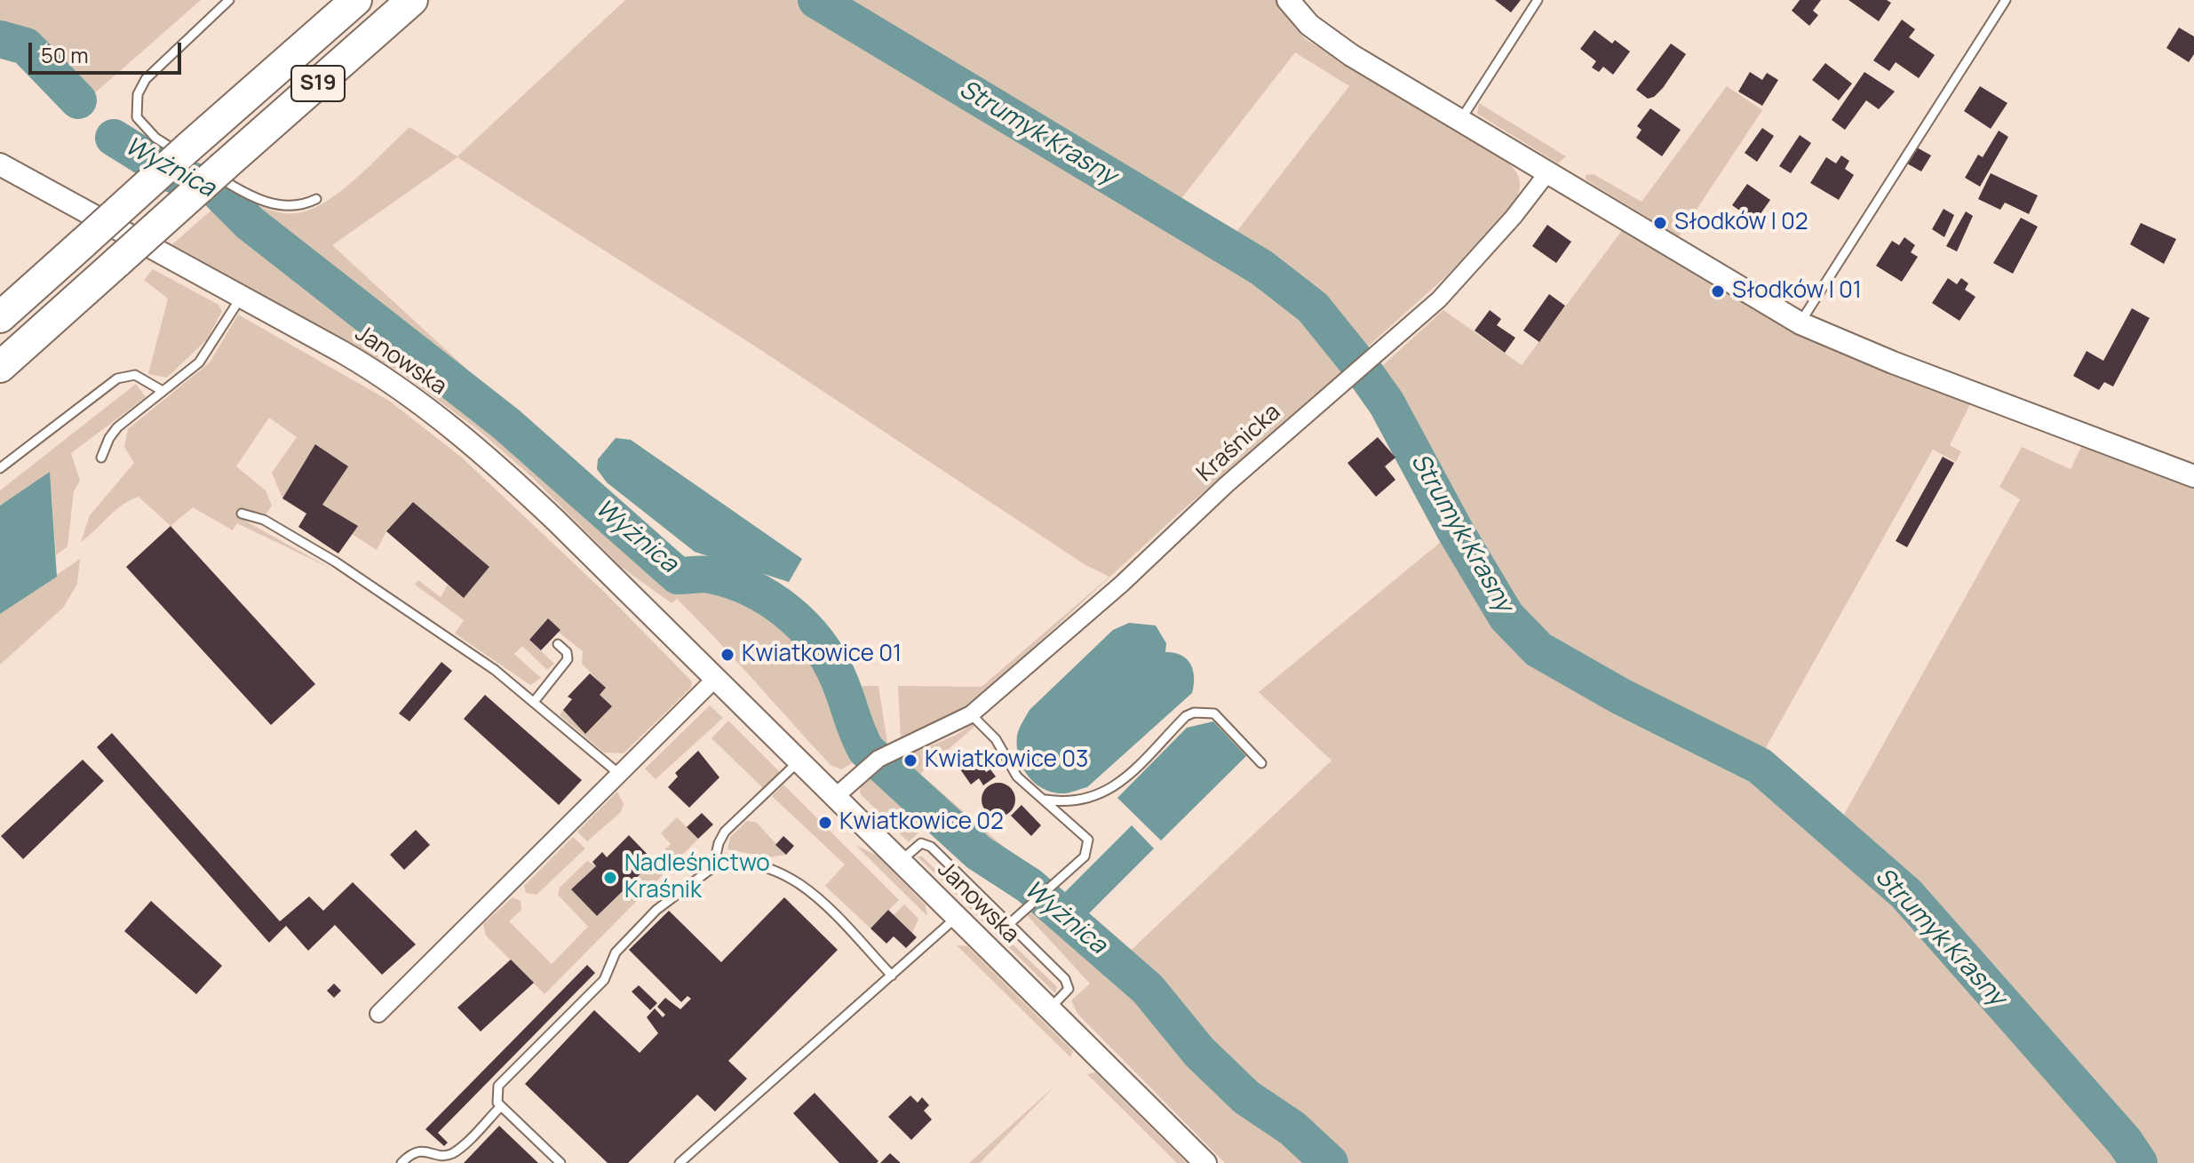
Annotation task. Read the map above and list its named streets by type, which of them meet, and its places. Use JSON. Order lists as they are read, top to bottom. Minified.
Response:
{"streets":{"highway":["S19"],"street":["Janowska","Kraśnicka"]},"crossings":[["Janowska","Kraśnicka"]],"water":["Strumyk Krasny","Wyżnica"],"places":["Słodków I 02","Słodków I 01","Kwiatkowice 01","Kwiatkowice 03","Kwiatkowice 02","Nadleśnictwo Kraśnik"],"scale_bar":"50 m"}
